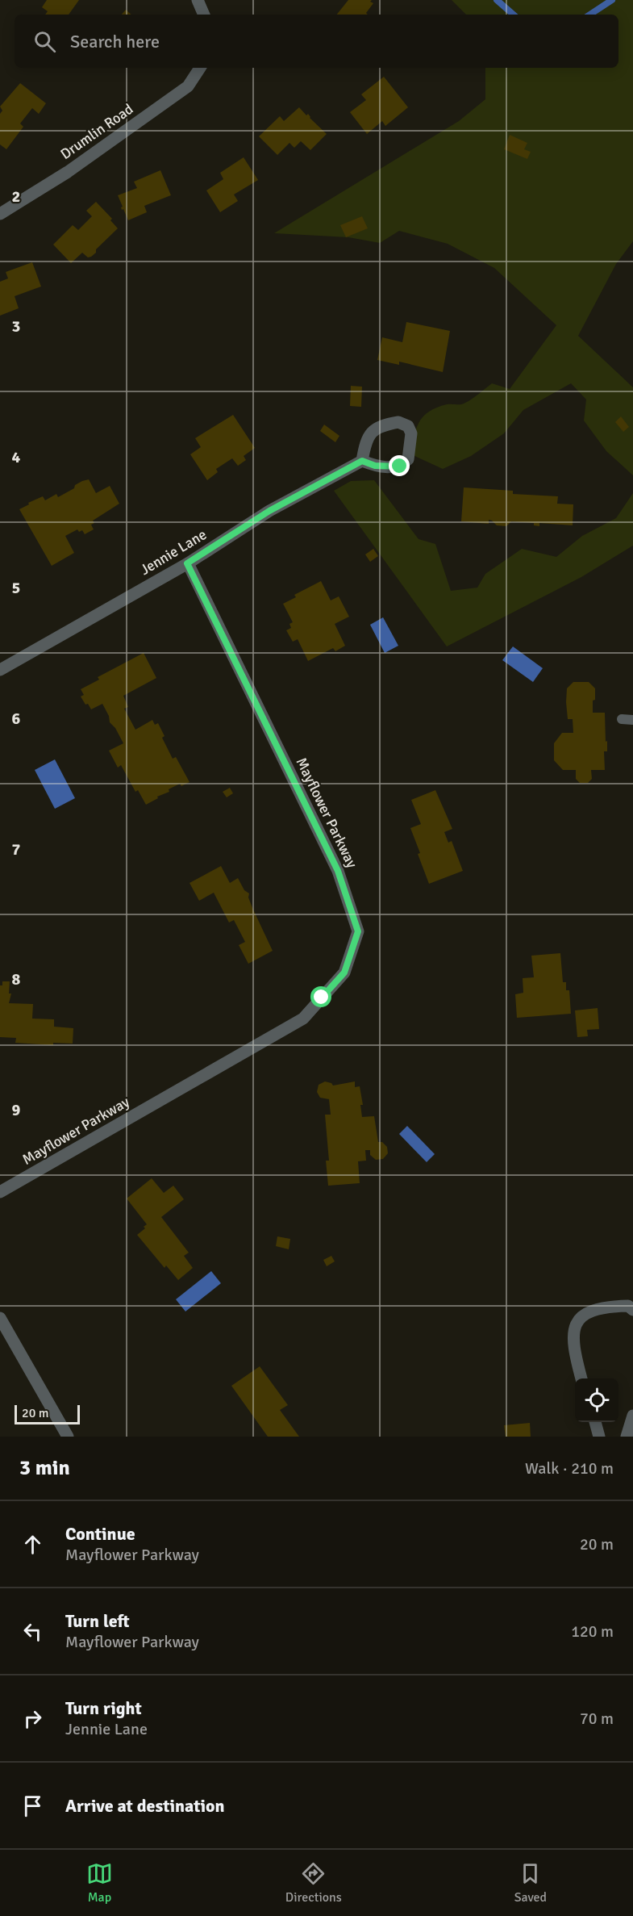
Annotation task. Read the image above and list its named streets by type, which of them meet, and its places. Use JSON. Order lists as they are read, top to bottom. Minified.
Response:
{"streets":{"street":["Drumlin Road","Jennie Lane","Mayflower Parkway"]},"crossings":[["Jennie Lane","Mayflower Parkway"]],"scale_bar":"20 m","page":{"search":"Search here","scale":"20 m","heading":["3 min","Walk · 210 m"],"list":[["Continue","Mayflower Parkway","20 m"],["Turn left","Mayflower Parkway","120 m"],["Turn right","Jennie Lane","70 m"],"Arrive at destination"],"nav":["Map","Directions","Saved"]},"grid":{"rows":["2","3","4","5","6","7","8","9"]}}
